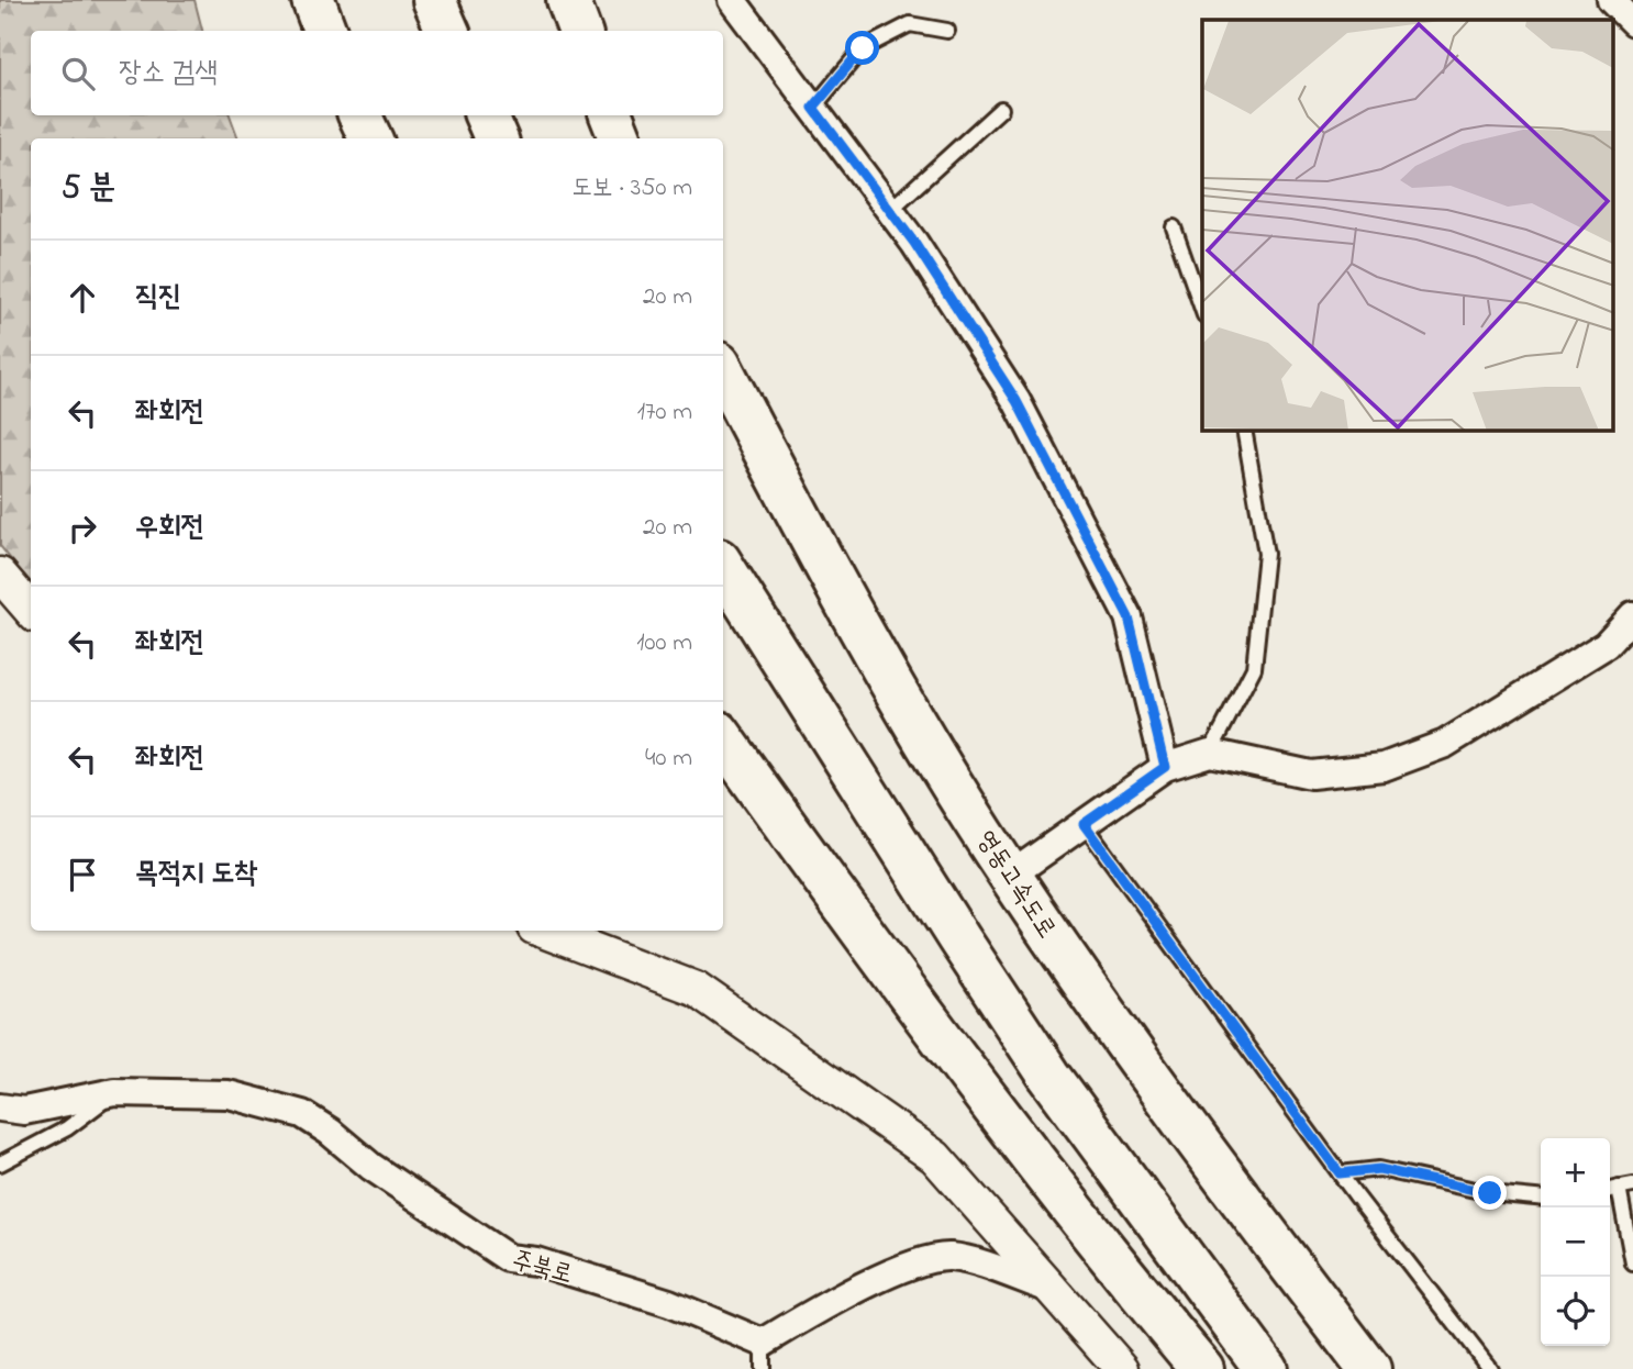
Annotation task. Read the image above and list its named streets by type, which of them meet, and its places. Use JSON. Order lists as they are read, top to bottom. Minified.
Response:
{"streets":{"highway":["영동고속도로"],"street":["주북로"]},"page":{"search":"장소 검색","heading":["5 분","도보 · 350 m"],"list":[["직진","20 m"],["좌회전","170 m"],["우회전","20 m"],["좌회전","100 m"],["좌회전","40 m"],"목적지 도착"],"map_buttons":["+","−"]}}
